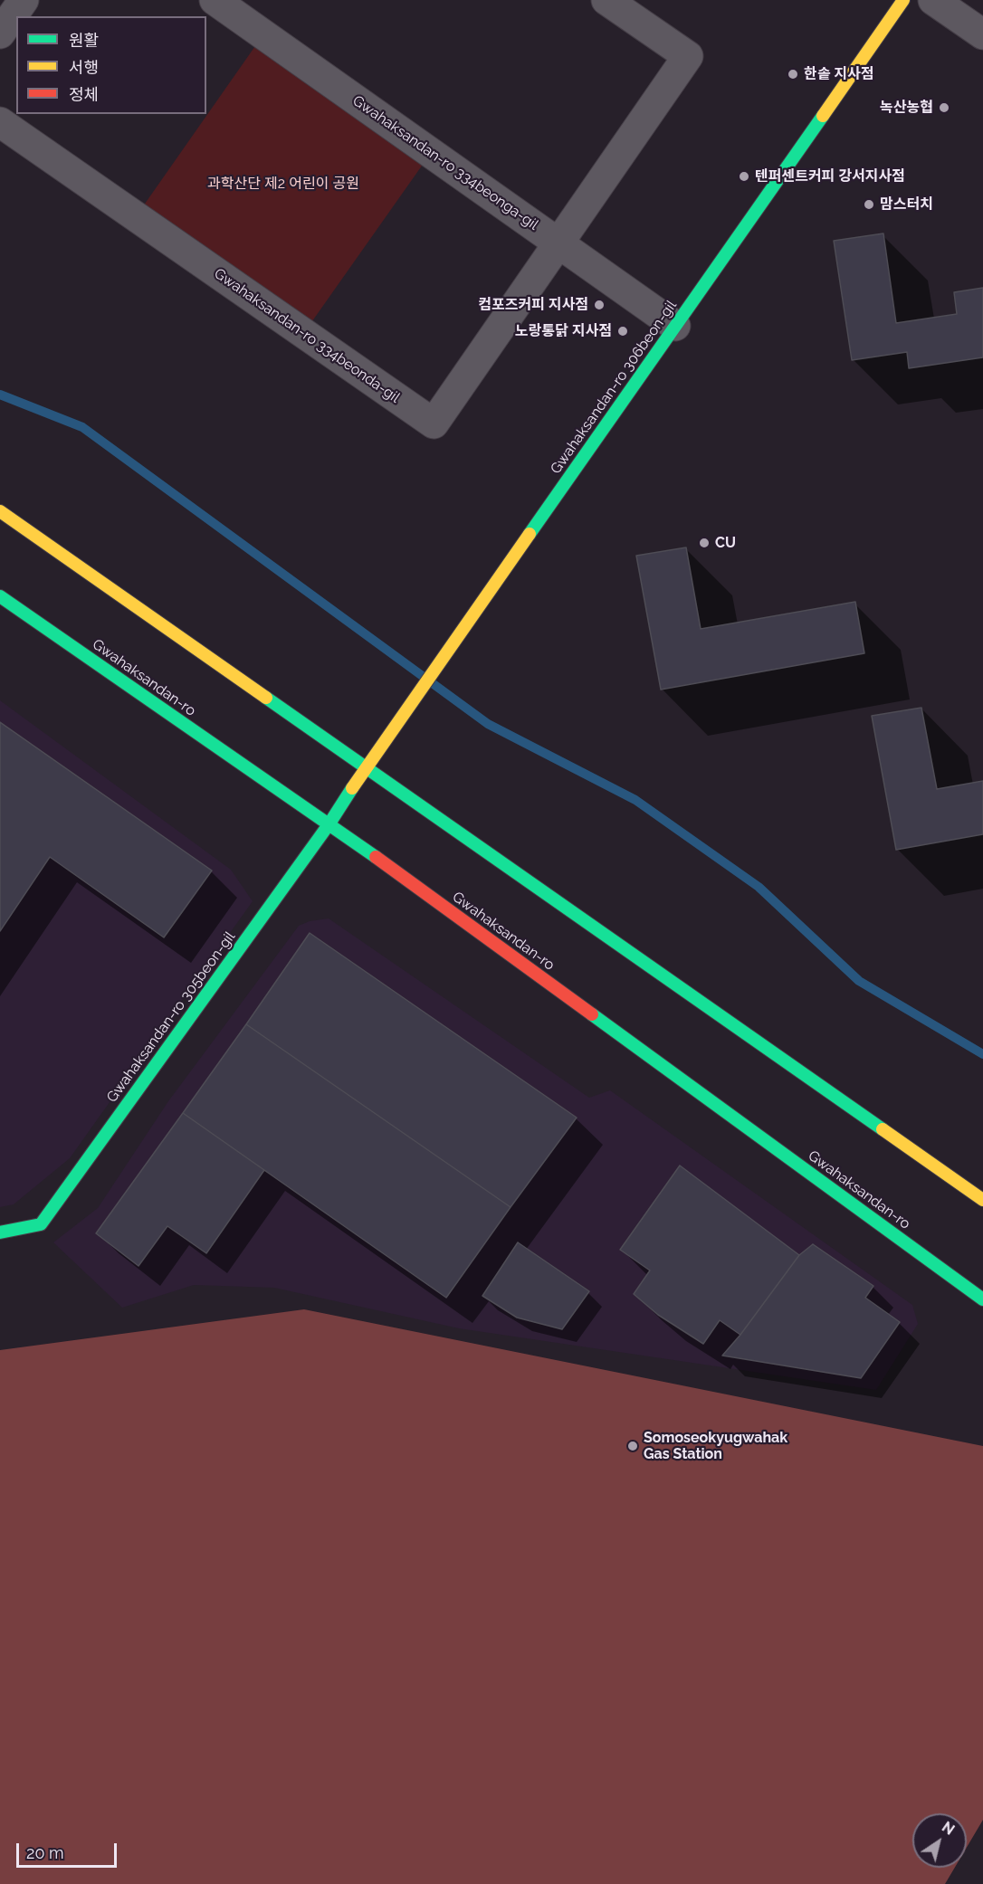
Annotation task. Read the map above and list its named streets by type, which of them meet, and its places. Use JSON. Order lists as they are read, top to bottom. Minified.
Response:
{"streets":{"main road":["Gwahaksandan-ro 306beon-gil","Gwahaksandan-ro","Gwahaksandan-ro 305beon-gil"],"street":["Gwahaksandan-ro 334beonga-gil","Gwahaksandan-ro 334beonda-gil"]},"crossings":[["Gwahaksandan-ro 334beonga-gil","Gwahaksandan-ro 334beonda-gil"],["Gwahaksandan-ro 334beonga-gil","Gwahaksandan-ro 306beon-gil"],["Gwahaksandan-ro 306beon-gil","Gwahaksandan-ro 305beon-gil"],["Gwahaksandan-ro","Gwahaksandan-ro 305beon-gil"]],"parks":["과학산단 제2 어린이 공원"],"places":["한솥 지사점","녹산농협","텐퍼센트커피 강서지사점","맘스터치","컴포즈커피 지사점","노랑통닭 지사점","CU","Somoseokyugwahak Gas Station"],"legend":["원활","서행","정체"],"scale_bar":"20 m","north":"top right"}
